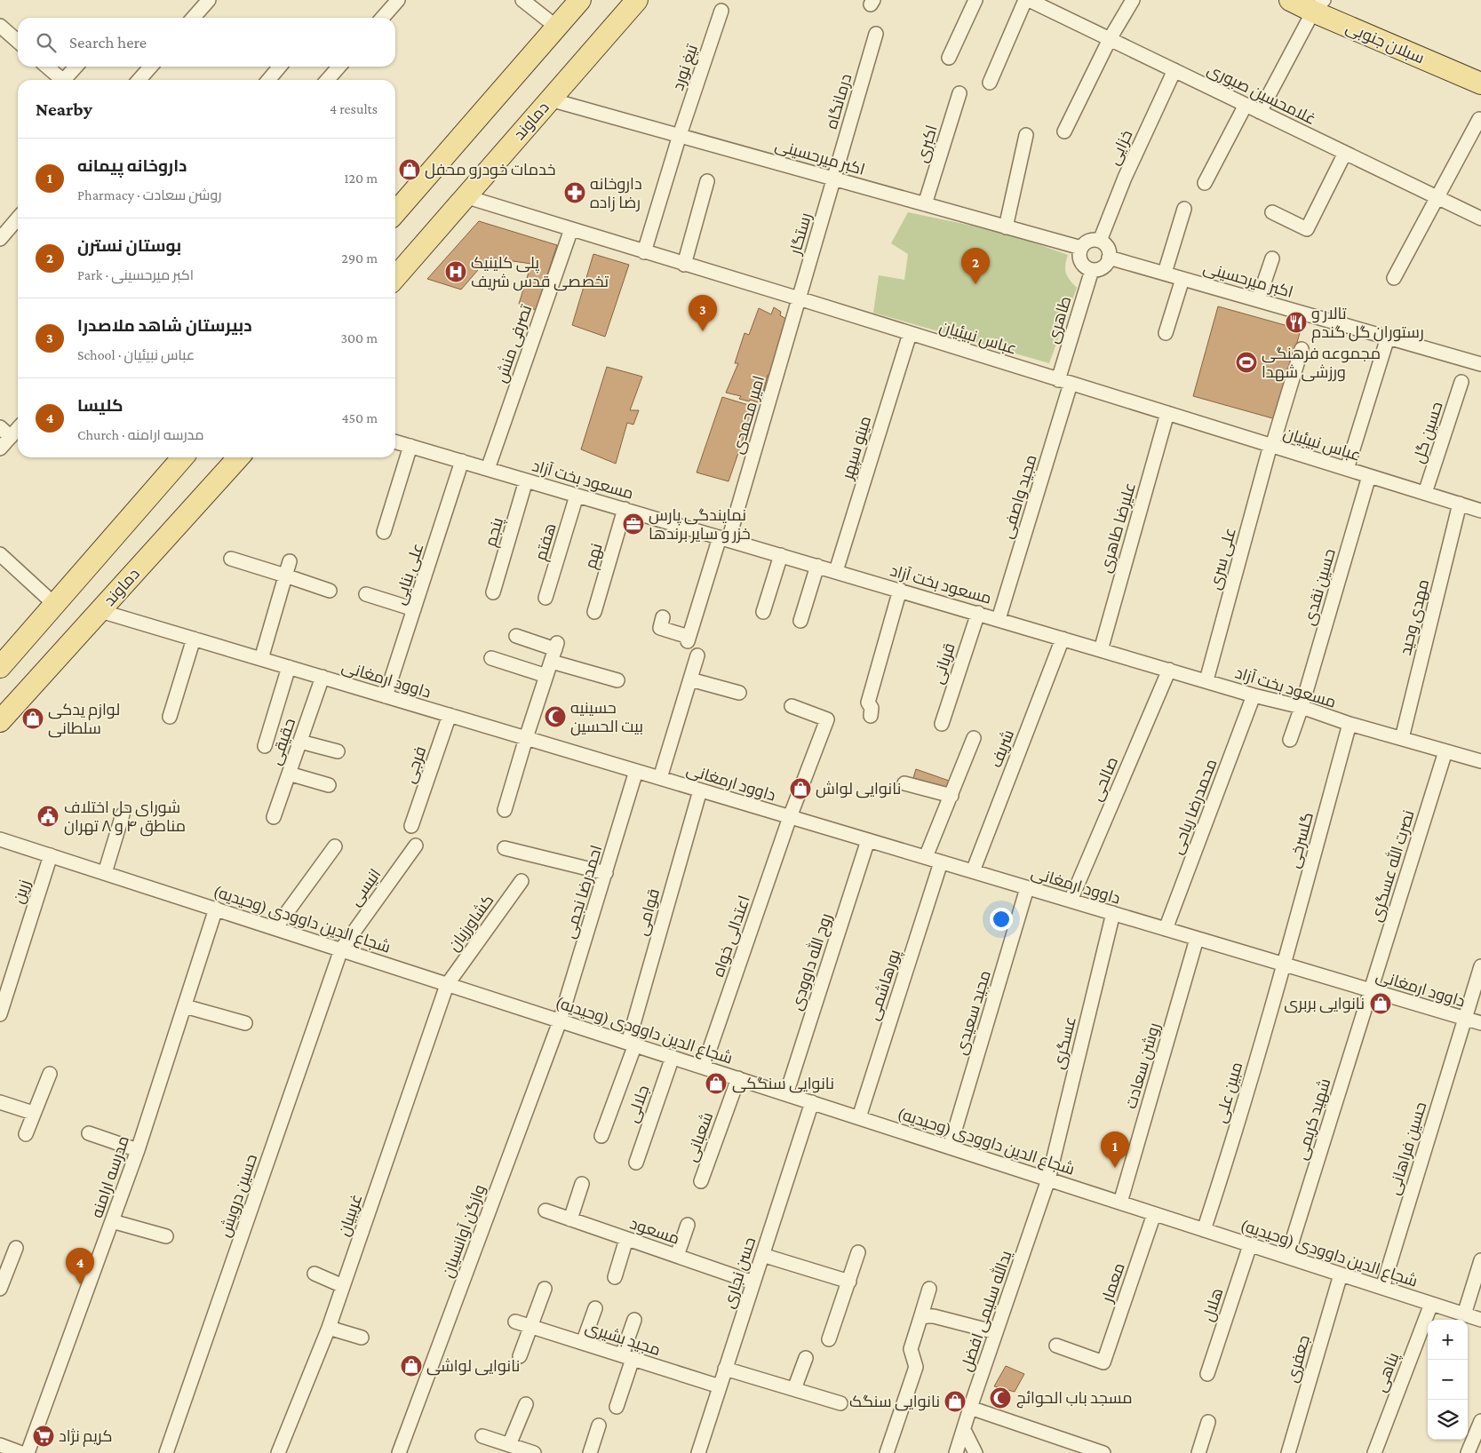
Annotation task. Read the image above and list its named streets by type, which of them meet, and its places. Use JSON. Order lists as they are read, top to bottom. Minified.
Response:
{"streets":{"main road":["سبلان جنوبی","دماوند"],"street":["تیغ نورد","غلامحسین صبوری","درمانگاه","اکبری","خزایی","اکبر میرحسینی","رستگار","طاهری","عباس نبیئیان","تصرفی منش","امیر محمدی","حسین گل","مینو سپهر","مسعود بخت آزاد","مجید واصفی","علیرضا طاهری","پنجم","هفتم","نهم","علی سری","علی بنایی","حسین نقدی","مهدی وحید","قربانی","داوود ارمغانی","حقیقی","شریف","فرجی","صالحی","محمدرضا ریاحی","گلسرخی","نصرت الله عسگری","انیسی","زرین","احمدرضا نجمی","قوامی","شجاع الدین داوودی (وحیدیه)","کشاورزیان","اعتدالی خواه","روح الله داوودی","پورهاشمی","مجید سعیدی","عسگری","روشن سعادت","مبین علی","جلالی","شهید کریمی","شعبانی","حسین فراهانی","مدرسه ارامنه","حسین درویش","غریبیان","وازگن آوانسیان","مسعود","حسن نجاری","معمار","هلال","یدالله سلیمی افضل","مجید بشیری","جعفری","پناهی"]},"crossings":[["تیغ نورد","اکبر میرحسینی"],["تیغ نورد","عباس نبیئیان"],["غلامحسین صبوری","خزایی"],["درمانگاه","اکبر میرحسینی"],["درمانگاه","رستگار"],["دماوند","اکبر میرحسینی"],["دماوند","عباس نبیئیان"],["دماوند","داوود ارمغانی"],["اکبری","اکبر میرحسینی"],["خزایی","اکبر میرحسینی"],["خزایی","طاهری"],["اکبر میرحسینی","رستگار"],["اکبر میرحسینی","طاهری"],["رستگار","عباس نبیئیان"],["رستگار","امیر محمدی"],["طاهری","عباس نبیئیان"],["طاهری","مجید واصفی"],["عباس نبیئیان","تصرفی منش"],["عباس نبیئیان","امیر محمدی"],["عباس نبیئیان","حسین گل"],["عباس نبیئیان","مینو سپهر"],["عباس نبیئیان","مجید واصفی"],["عباس نبیئیان","علیرضا طاهری"],["عباس نبیئیان","علی سری"],["عباس نبیئیان","حسین نقدی"],["عباس نبیئیان","مهدی وحید"],["تصرفی منش","مسعود بخت آزاد"],["امیر محمدی","مسعود بخت آزاد"],["مینو سپهر","مسعود بخت آزاد"],["مسعود بخت آزاد","مجید واصفی"],["مسعود بخت آزاد","علیرضا طاهری"],["مسعود بخت آزاد","پنجم"],["مسعود بخت آزاد","هفتم"],["مسعود بخت آزاد","نهم"],["مسعود بخت آزاد","علی سری"],["مسعود بخت آزاد","علی بنایی"],["مسعود بخت آزاد","حسین نقدی"],["مسعود بخت آزاد","مهدی وحید"],["مسعود بخت آزاد","قربانی"],["مسعود بخت آزاد","شریف"],["مسعود بخت آزاد","صالحی"],["مسعود بخت آزاد","محمدرضا ریاحی"],["مسعود بخت آزاد","گلسرخی"],["مسعود بخت آزاد","نصرت الله عسگری"],["علی بنایی","داوود ارمغانی"],["داوود ارمغانی","حقیقی"],["داوود ارمغانی","شریف"],["داوود ارمغانی","فرجی"],["داوود ارمغانی","صالحی"],["داوود ارمغانی","محمدرضا ریاحی"],["داوود ارمغانی","گلسرخی"],["داوود ارمغانی","نصرت الله عسگری"],["داوود ارمغانی","احمدرضا نجمی"],["داوود ارمغانی","قوامی"],["داوود ارمغانی","اعتدالی خواه"],["داوود ارمغانی","روح الله داوودی"],["داوود ارمغانی","پورهاشمی"],["داوود ارمغانی","مجید سعیدی"],["داوود ارمغانی","عسگری"],["داوود ارمغانی","روشن سعادت"],["داوود ارمغانی","مبین علی"],["داوود ارمغانی","شهید کریمی"],["داوود ارمغانی","حسین فراهانی"],["گلسرخی","مبین علی"],["نصرت الله عسگری","شهید کریمی"],["انیسی","شجاع الدین داوودی (وحیدیه)"],["انیسی","حسین درویش"],["زرین","شجاع الدین داوودی (وحیدیه)"],["احمدرضا نجمی","شجاع الدین داوودی (وحیدیه)"],["احمدرضا نجمی","وازگن آوانسیان"],["قوامی","شجاع الدین داوودی (وحیدیه)"],["شجاع الدین داوودی (وحیدیه)","کشاورزیان"],["شجاع الدین داوودی (وحیدیه)","اعتدالی خواه"],["شجاع الدین داوودی (وحیدیه)","روح الله داوودی"],["شجاع الدین داوودی (وحیدیه)","پورهاشمی"],["شجاع الدین داوودی (وحیدیه)","مجید سعیدی"],["شجاع الدین داوودی (وحیدیه)","عسگری"],["شجاع الدین داوودی (وحیدیه)","روشن سعادت"],["شجاع الدین داوودی (وحیدیه)","مبین علی"],["شجاع الدین داوودی (وحیدیه)","جلالی"],["شجاع الدین داوودی (وحیدیه)","شهید کریمی"],["شجاع الدین داوودی (وحیدیه)","شعبانی"],["شجاع الدین داوودی (وحیدیه)","حسین فراهانی"],["شجاع الدین داوودی (وحیدیه)","مدرسه ارامنه"],["شجاع الدین داوودی (وحیدیه)","حسین درویش"],["شجاع الدین داوودی (وحیدیه)","غریبیان"],["شجاع الدین داوودی (وحیدیه)","وازگن آوانسیان"],["شجاع الدین داوودی (وحیدیه)","حسن نجاری"],["شجاع الدین داوودی (وحیدیه)","معمار"],["شجاع الدین داوودی (وحیدیه)","هلال"],["شجاع الدین داوودی (وحیدیه)","یدالله سلیمی افضل"],["شجاع الدین داوودی (وحیدیه)","جعفری"],["شجاع الدین داوودی (وحیدیه)","پناهی"],["کشاورزیان","غریبیان"],["عسگری","یدالله سلیمی افضل"],["مسعود","حسن نجاری"],["حسن نجاری","مجید بشیری"]],"places":{"shop":["خدمات خودرو محفل","لوازم یدکی سلطانی","نانوایی لواش","نانوایی بربری","نانوایی سنگکی","نانوایی لواشی","نانوایی سنگک"],"pharmacy":["داروخانه رضا زاده"],"hospital":["پلی کلینیک تخصصی قدس شریف"],"restaurant":["تالار و رستوران گل گندم"],"sports":["مجموعه فرهنگی ورزشی شهدا"],"office":["نمایندگی پارس خزر و سایر برندها"],"mosque":["حسینیه بیت الحسین","مسجد باب الحوائج"],"public building":["شورای حل اختلاف مناطق ۴ و ۸ تهران"],"supermarket":["کریم نژاد"]},"page":{"search":"Search here","heading":["Nearby","4 results"],"list":[{"mark":"1","name":"داروخانه پیمانه","note":"Pharmacy · روشن سعادت","value":"120 m"},{"mark":"2","name":"بوستان نسترن","note":"Park · اکبر میرحسینی","value":"290 m"},{"mark":"3","name":"دبیرستان شاهد ملاصدرا","note":"School · عباس نبیئیان","value":"300 m"},{"mark":"4","name":"کلیسا","note":"Church · مدرسه ارامنه","value":"450 m"}],"pins":["2","3","1","4"],"map_buttons":["+","−"]}}
